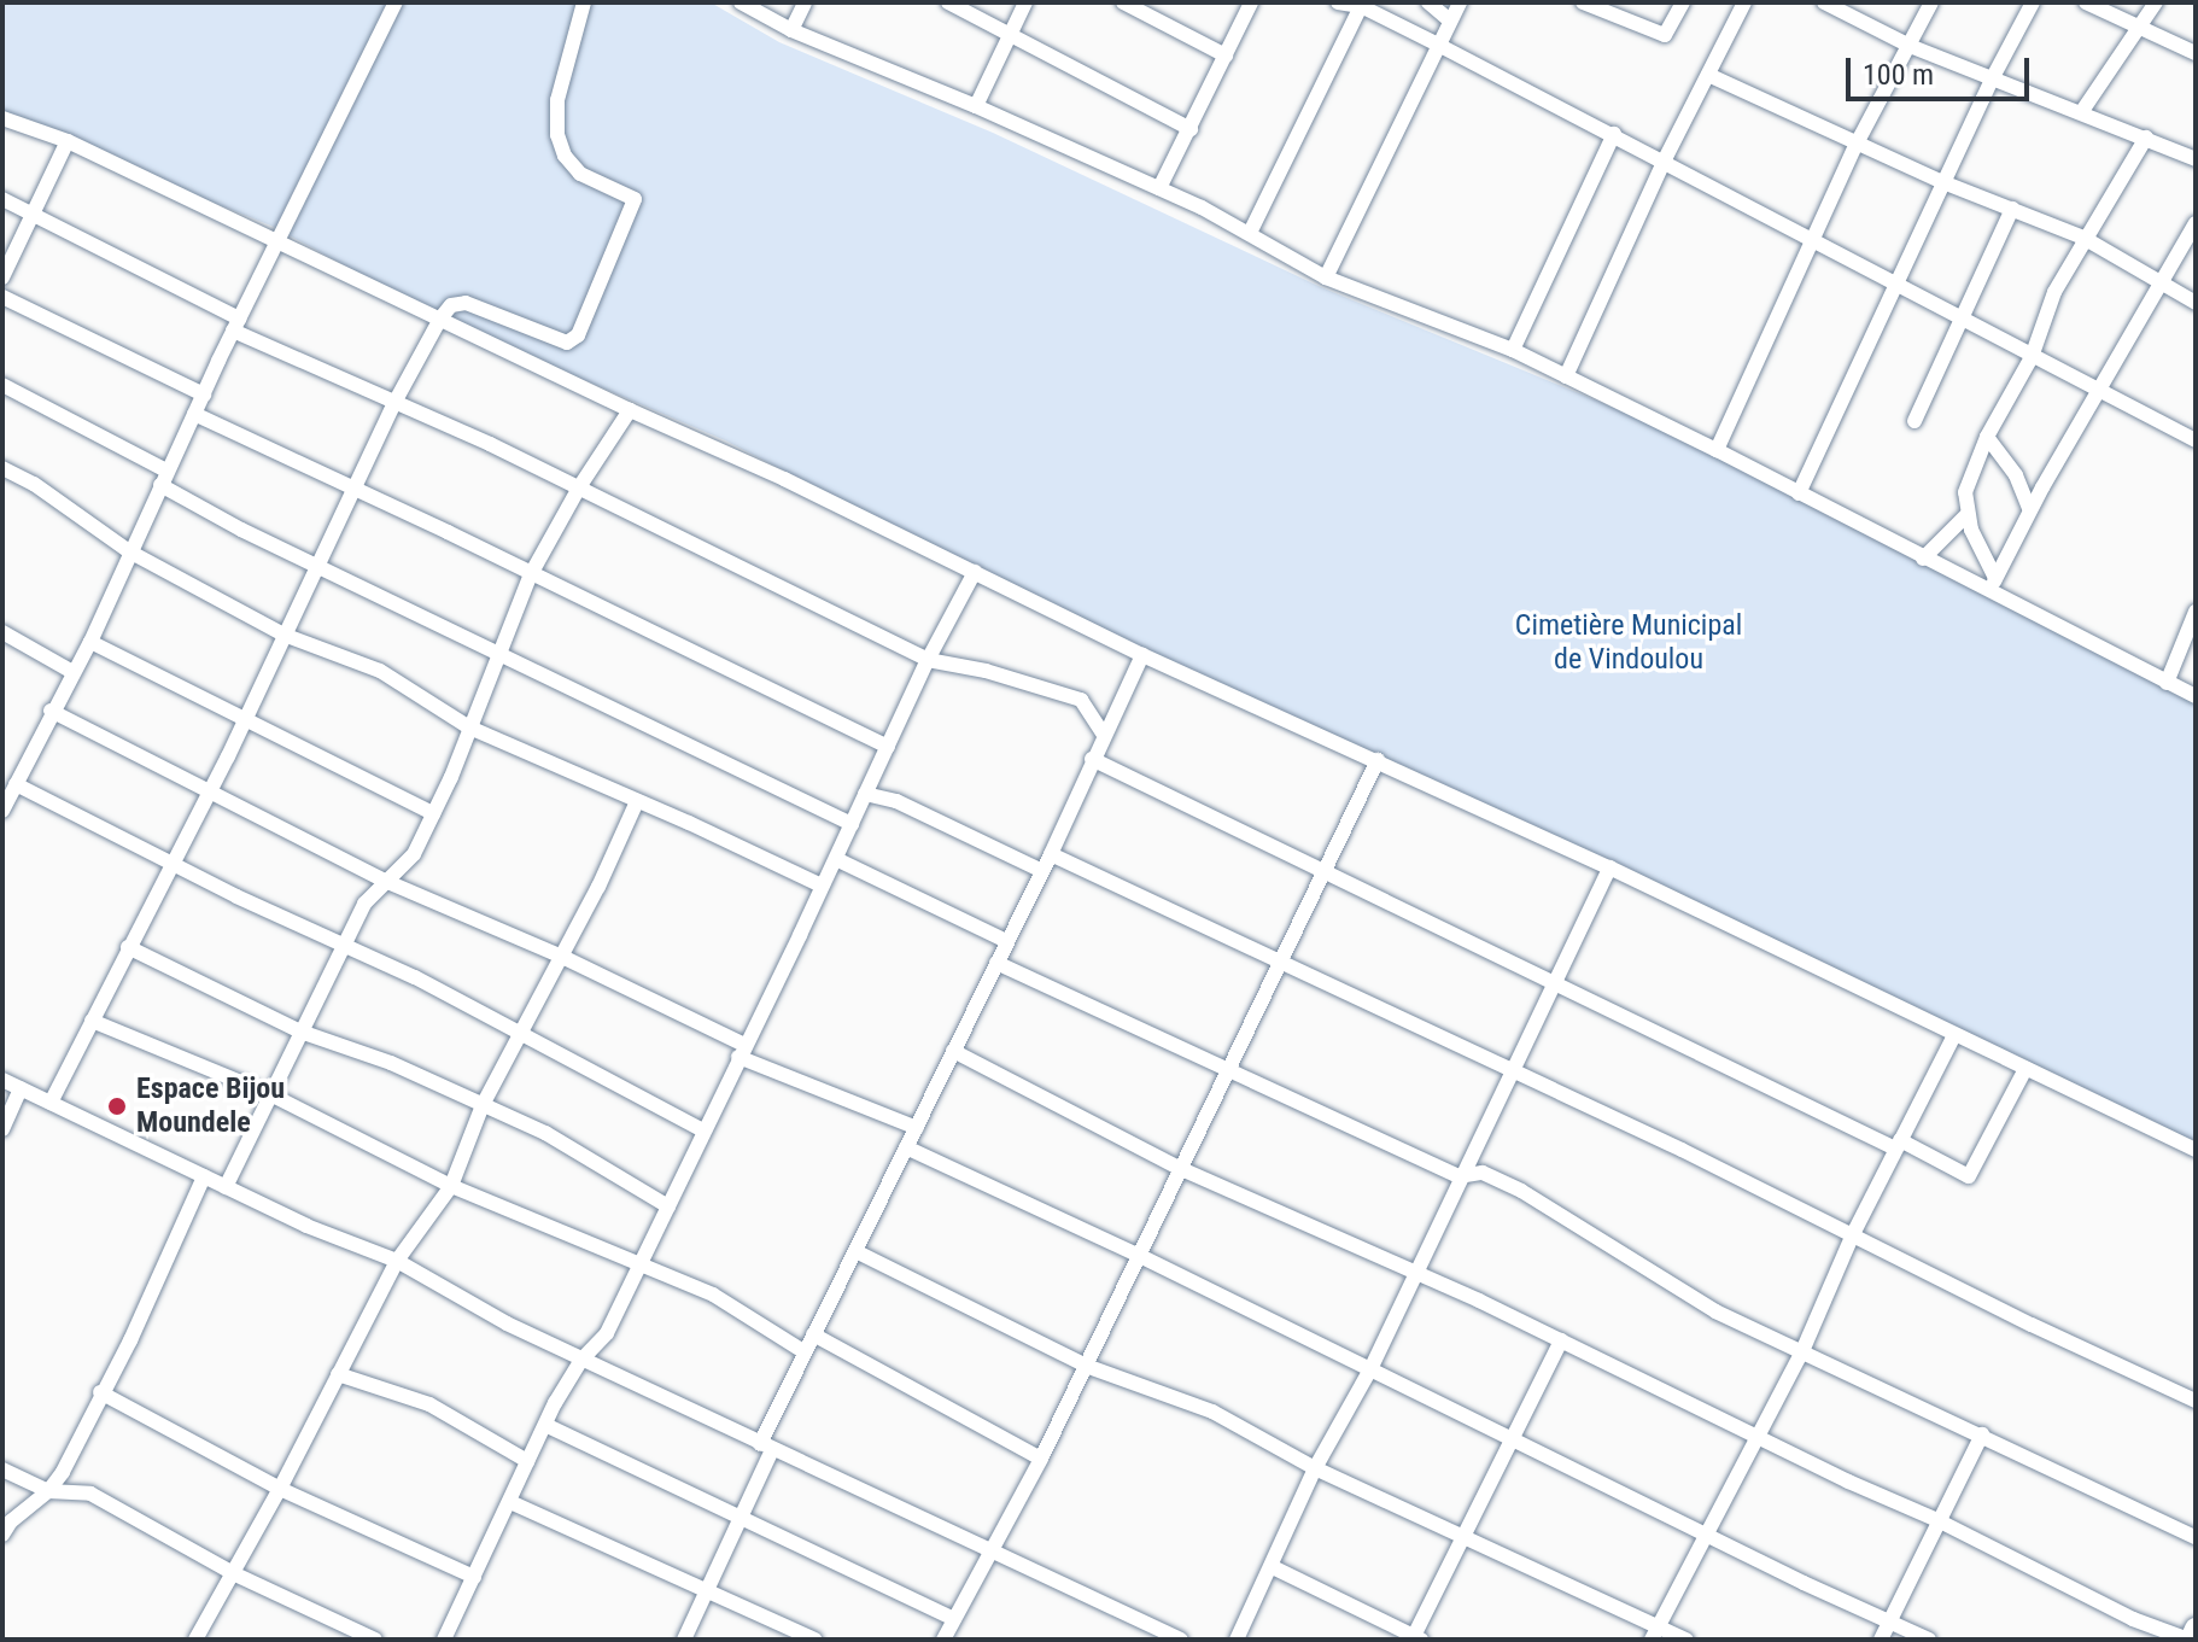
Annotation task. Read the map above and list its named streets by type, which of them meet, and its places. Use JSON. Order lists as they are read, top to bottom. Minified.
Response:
{"parks":["Cimetière Municipal de Vindoulou"],"places":["Espace Bijou Moundele"],"scale_bar":"100 m"}
